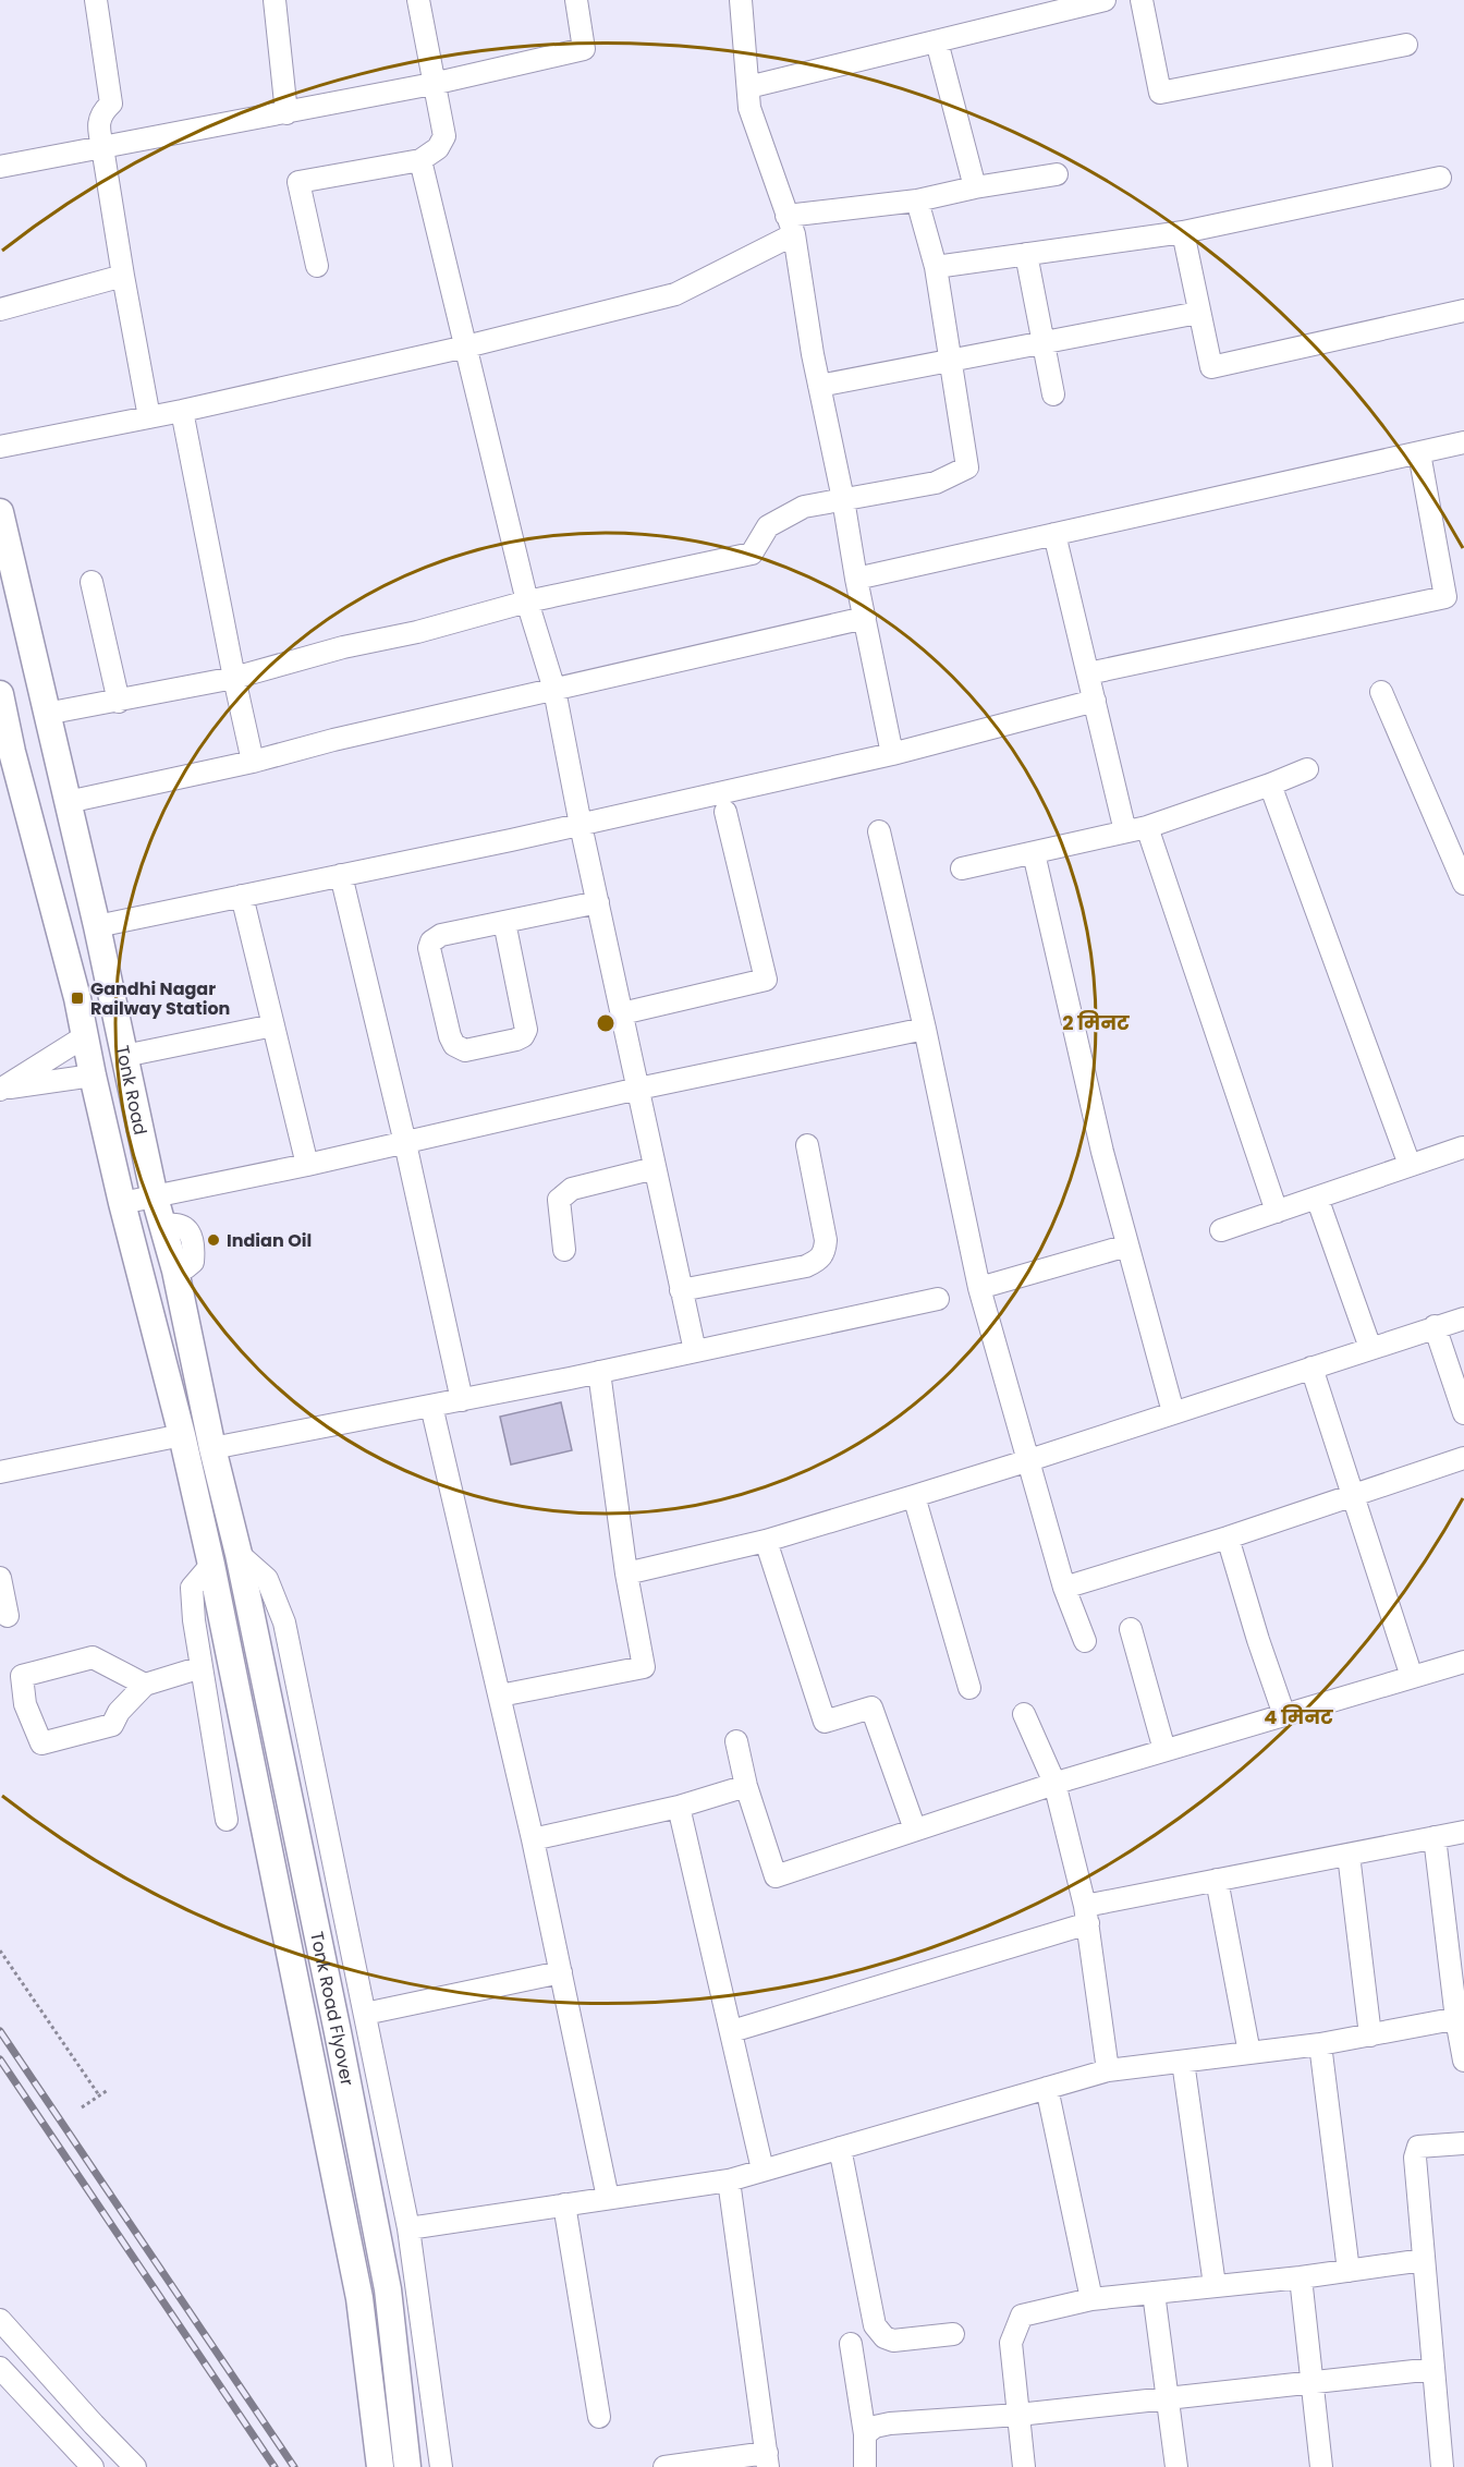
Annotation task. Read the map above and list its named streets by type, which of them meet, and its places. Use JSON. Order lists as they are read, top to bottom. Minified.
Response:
{"streets":{"main road":["Tonk Road","Tonk Road Flyover"]},"crossings":[["Tonk Road","Tonk Road Flyover"]],"places":{"transit":["Gandhi Nagar Railway Station"],"other":["Indian Oil"]},"rings":["2 मिनट","4 मिनट"]}
